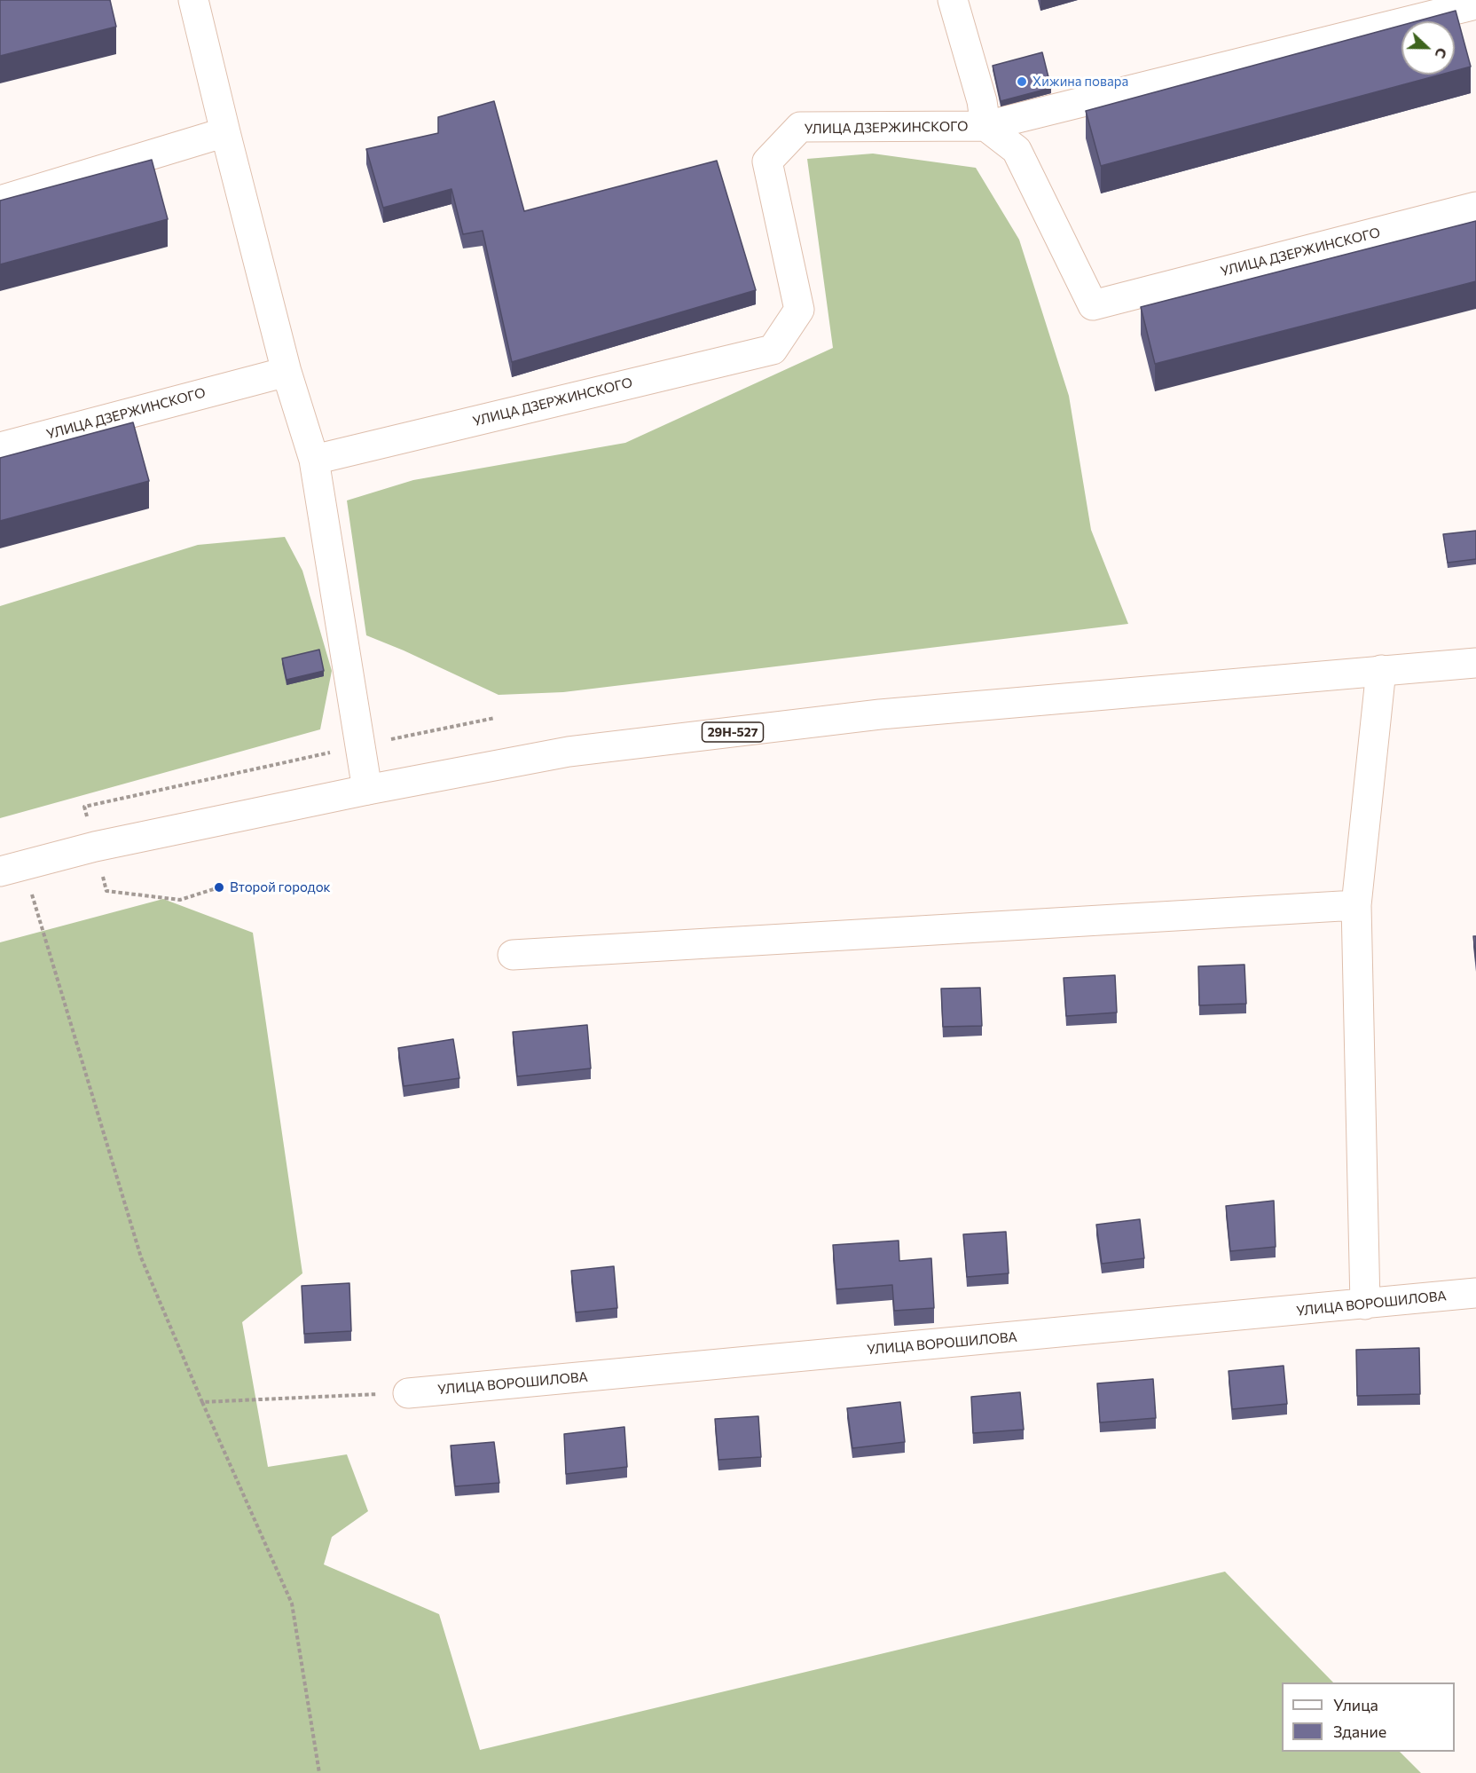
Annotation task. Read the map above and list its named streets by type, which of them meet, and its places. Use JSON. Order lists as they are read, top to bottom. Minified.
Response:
{"streets":{"street":["УЛИЦА ДЗЕРЖИНСКОГО","29Н-527","УЛИЦА ВОРОШИЛОВА"]},"places":["Хижина повара","Второй городок"],"legend":["Улица","Здание"],"north":"right"}
